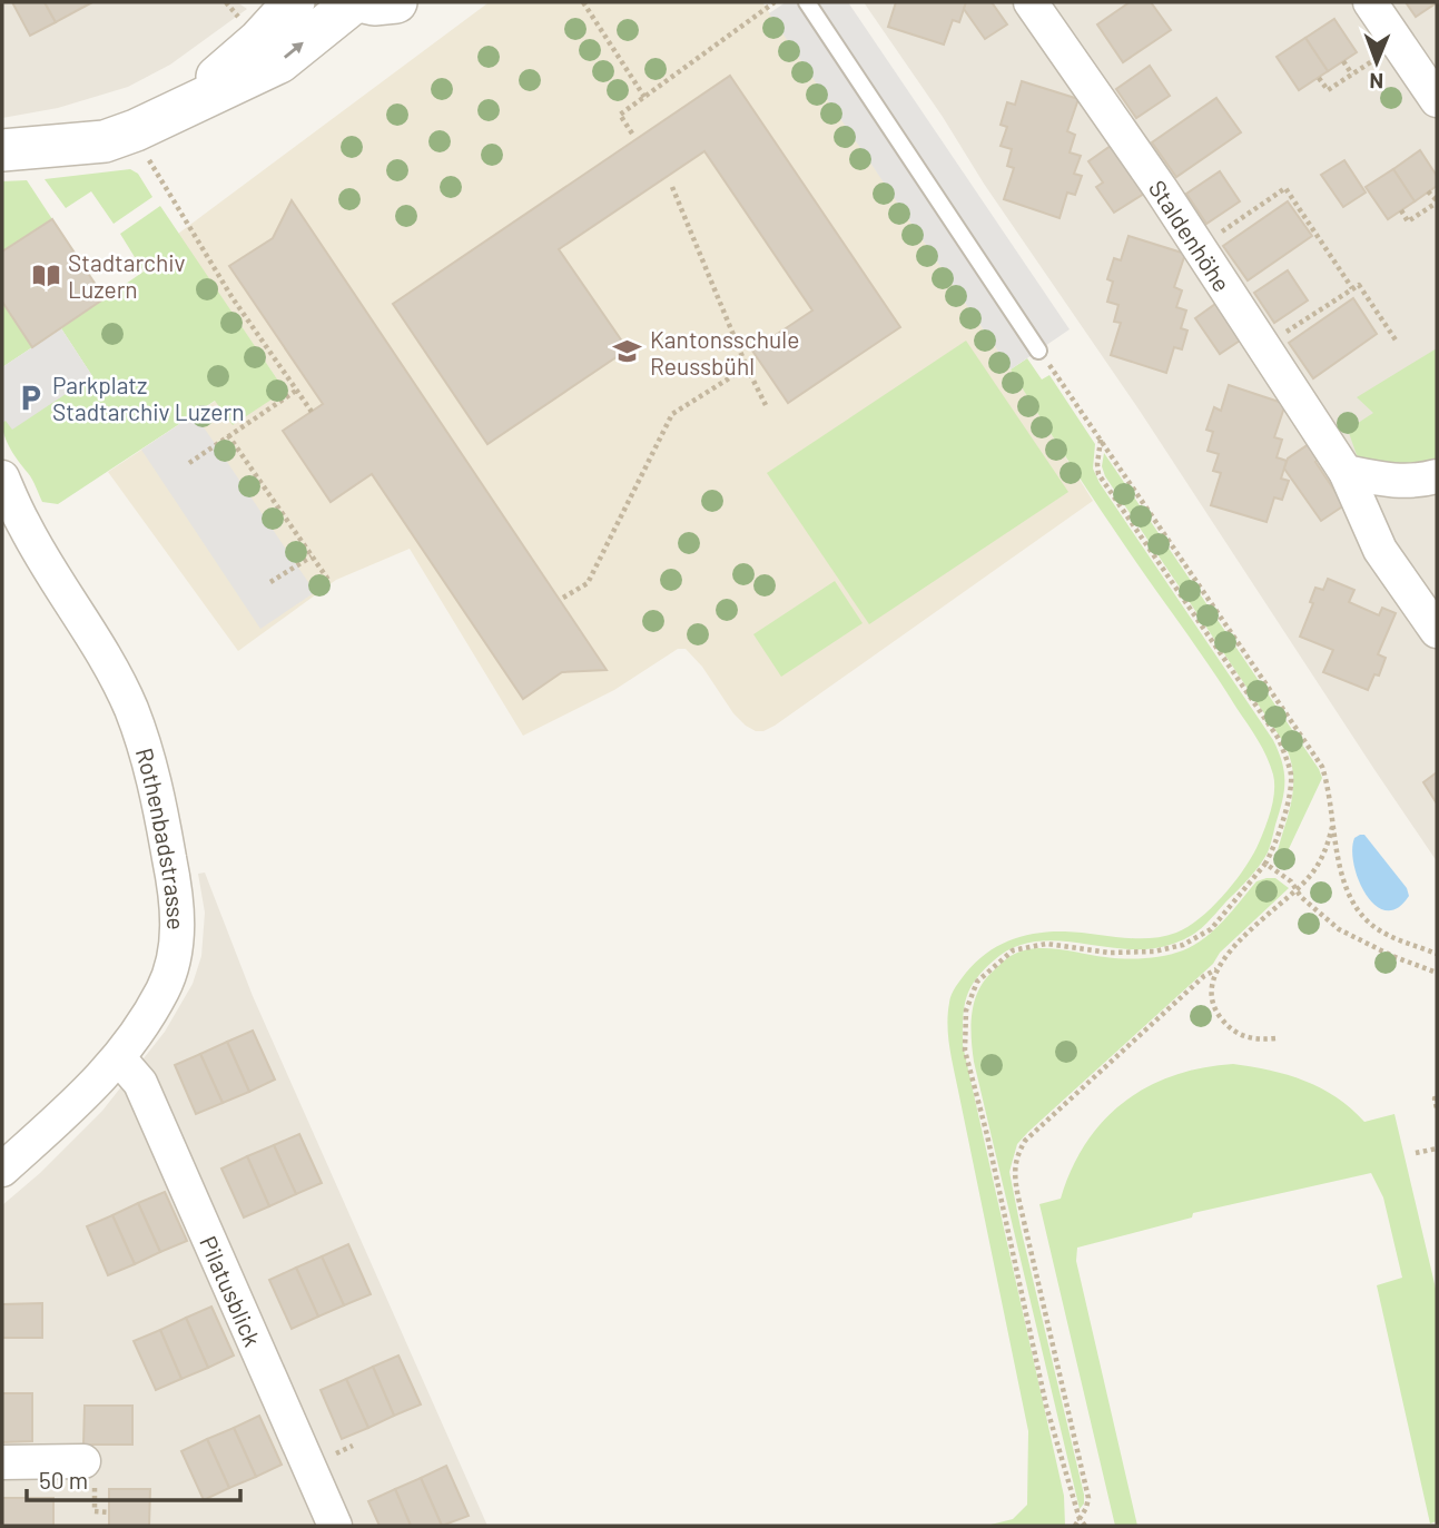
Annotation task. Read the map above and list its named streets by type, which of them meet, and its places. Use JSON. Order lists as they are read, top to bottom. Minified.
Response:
{"streets":{"street":["Staldenhöhe","Rothenbadstrasse","Pilatusblick"]},"crossings":[["Rothenbadstrasse","Pilatusblick"]],"places":{"library":["Stadtarchiv Luzern"],"school or university":["Kantonsschule Reussbühl"],"parking":["Parkplatz Stadtarchiv Luzern"]},"scale_bar":"50 m","north":"bottom"}
